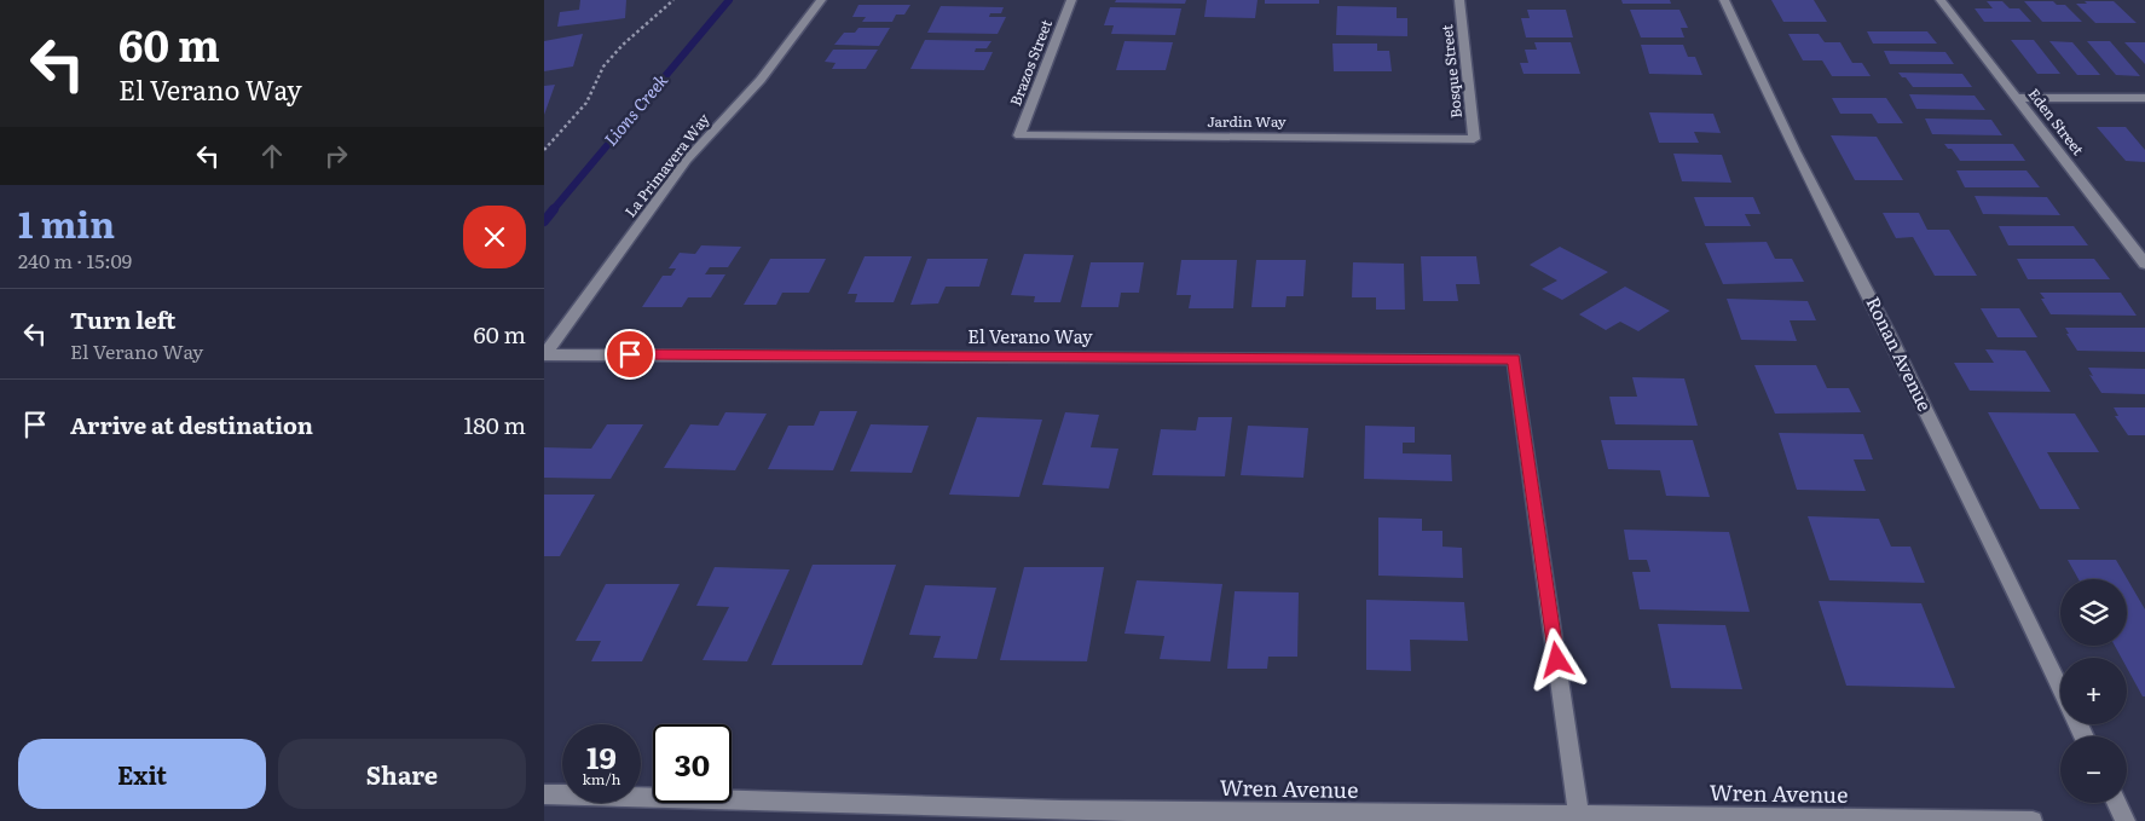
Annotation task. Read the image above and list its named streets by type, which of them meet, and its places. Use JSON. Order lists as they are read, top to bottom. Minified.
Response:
{"streets":{"street":["Brazos Street","Bosque Street","Jardin Way","Eden Street","La Primavera Way","El Verano Way","Ronan Avenue","Wren Avenue"]},"crossings":[["Brazos Street","Jardin Way"],["Bosque Street","Jardin Way"],["La Primavera Way","El Verano Way"],["El Verano Way","Wren Avenue"]],"water":["Lions Creek"],"page":{"turn":["60 m","El Verano Way"],"heading":["1 min","240 m · 15:09"],"list":[{"name":"Turn left","note":"El Verano Way","value":"60 m"},{"name":"Arrive at destination","value":"180 m"}],"map_buttons":["+","−"],"speed":"19 km/h","limit":"30","buttons":["Exit","Share"]}}
